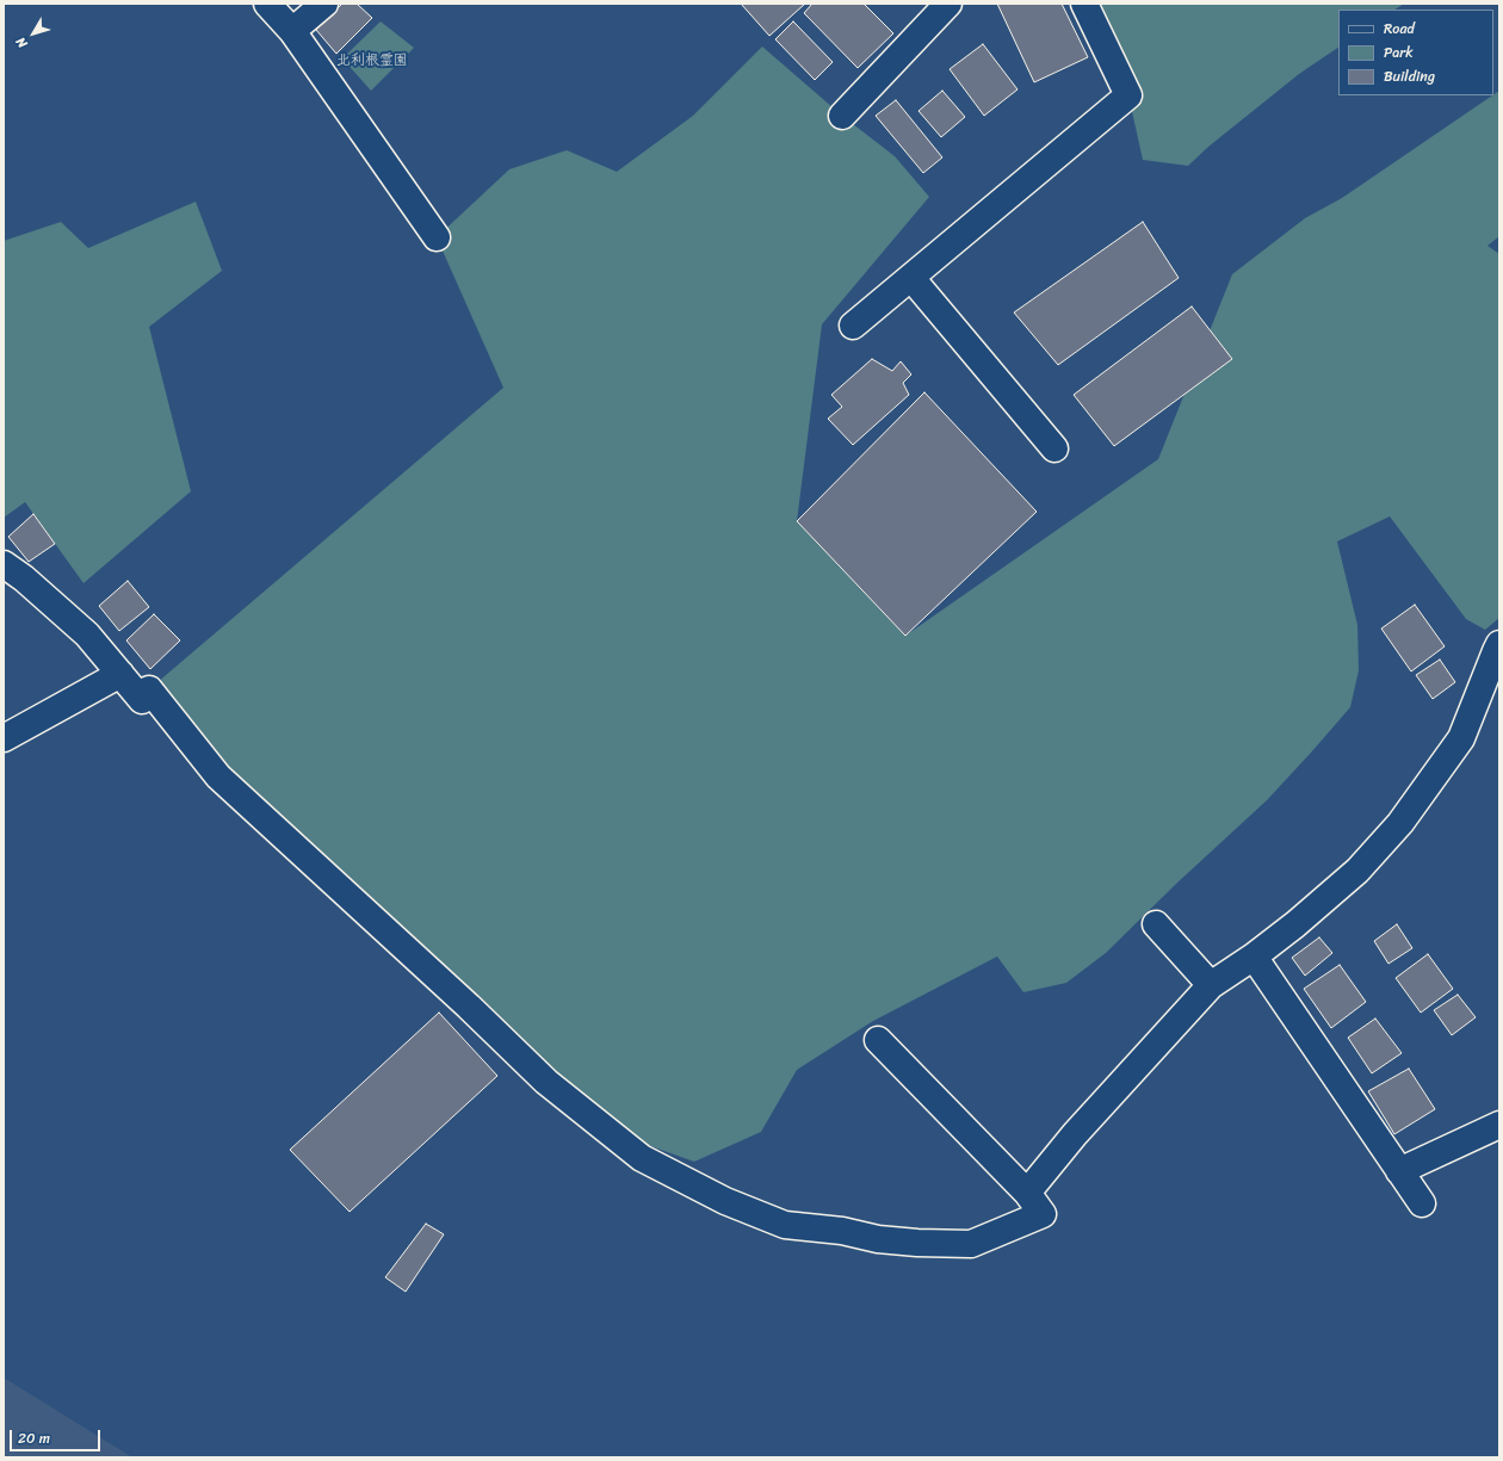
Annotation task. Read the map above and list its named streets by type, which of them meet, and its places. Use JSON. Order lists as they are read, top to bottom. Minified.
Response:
{"parks":["北利根霊園"],"legend":["Road","Park","Building"],"scale_bar":"20 m","north":"bottom left"}
